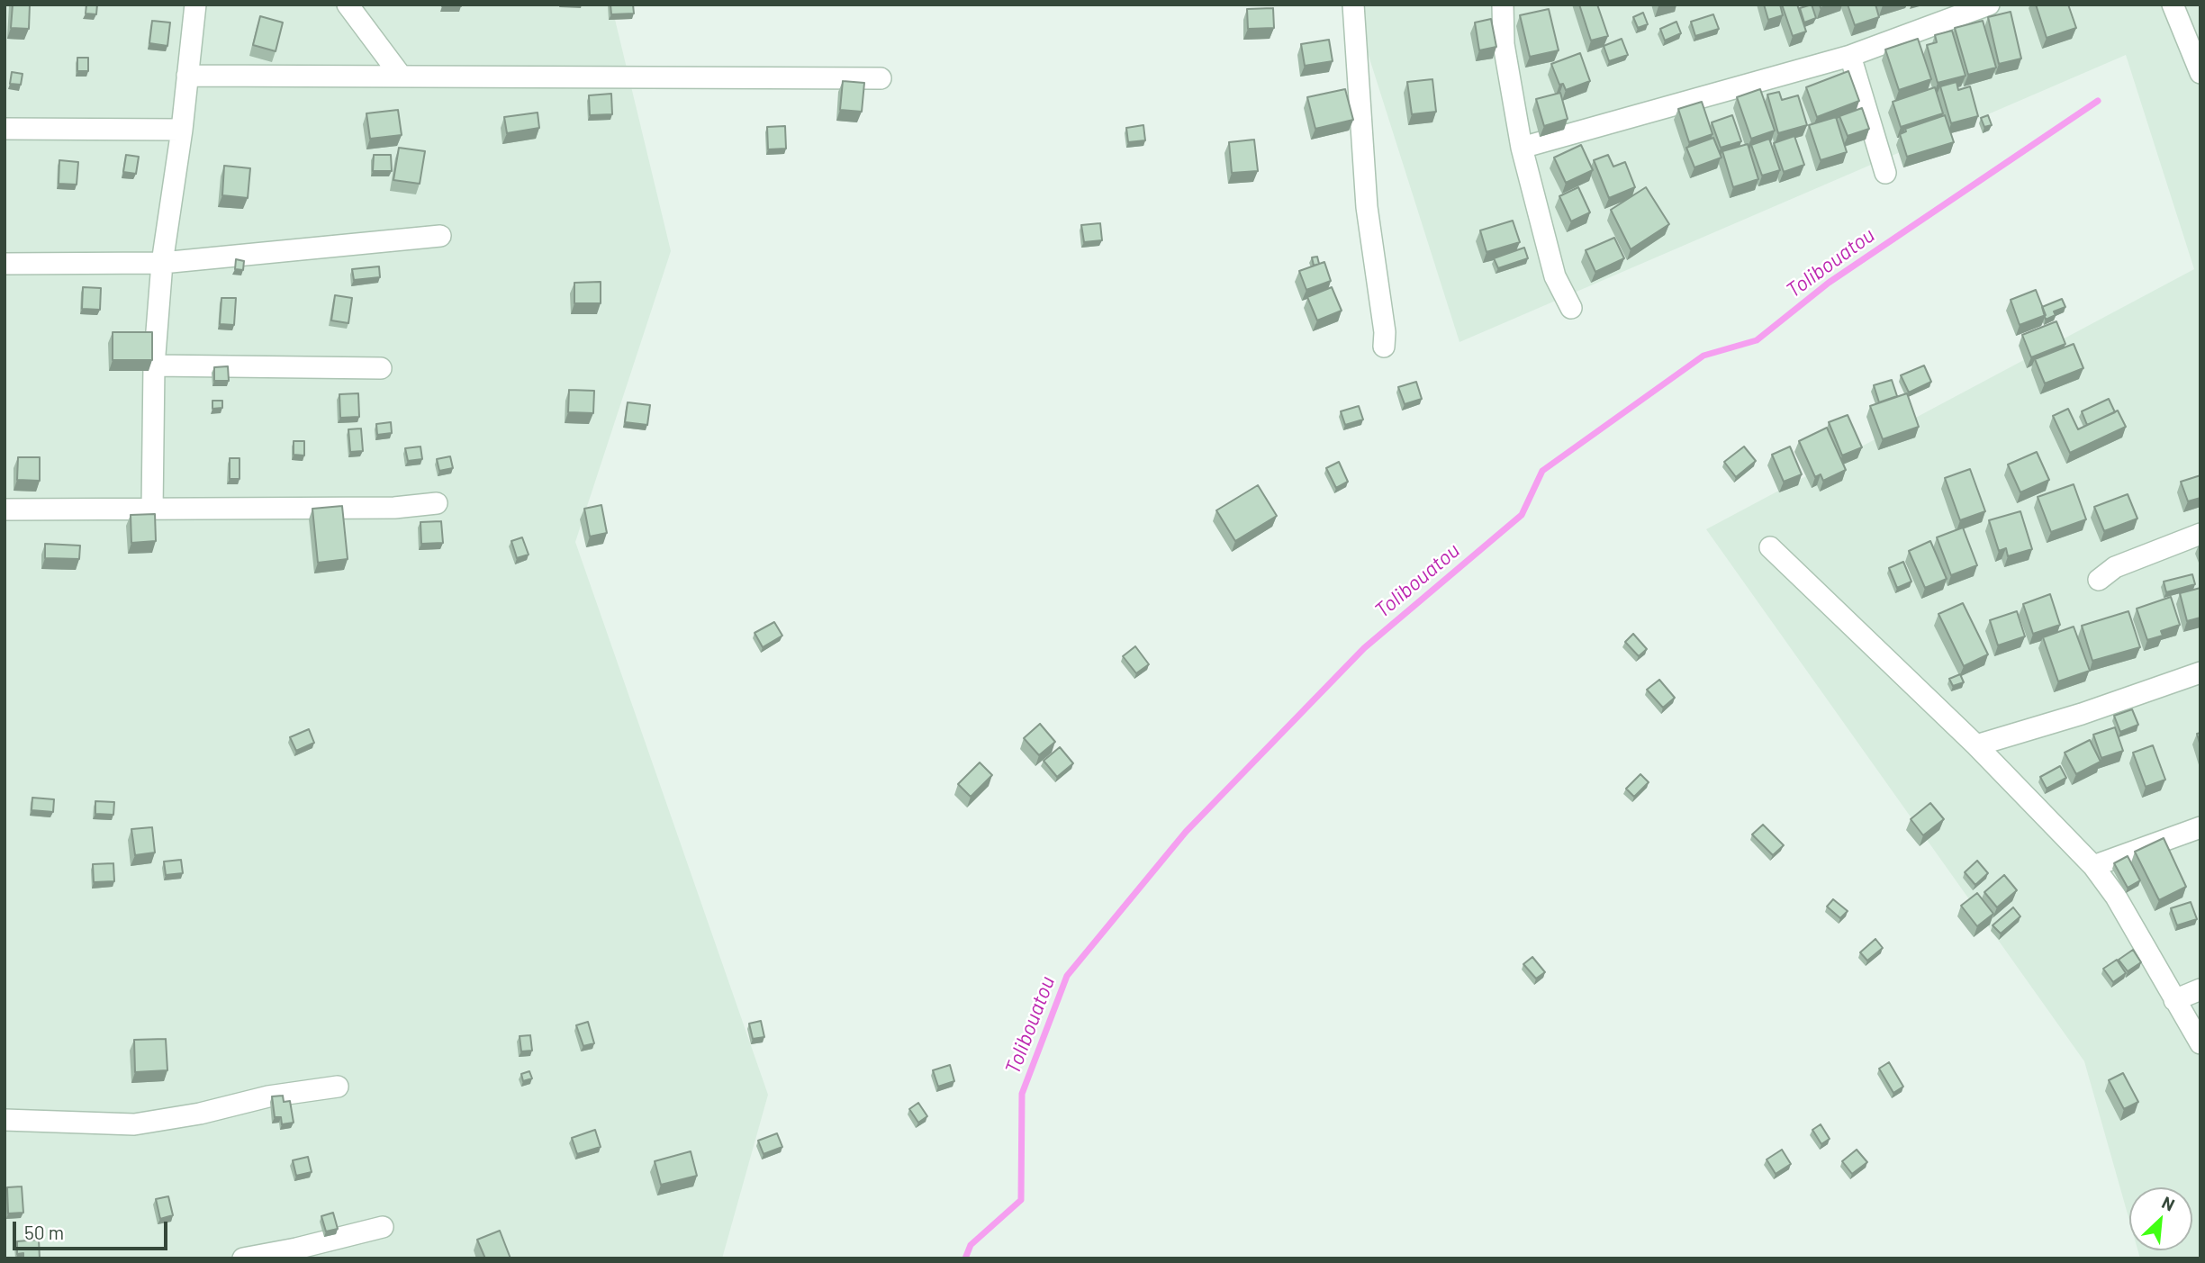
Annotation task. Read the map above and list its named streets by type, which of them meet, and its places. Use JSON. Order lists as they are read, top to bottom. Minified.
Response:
{"water":["Tolibouatou"],"scale_bar":"50 m","north":"top right"}
